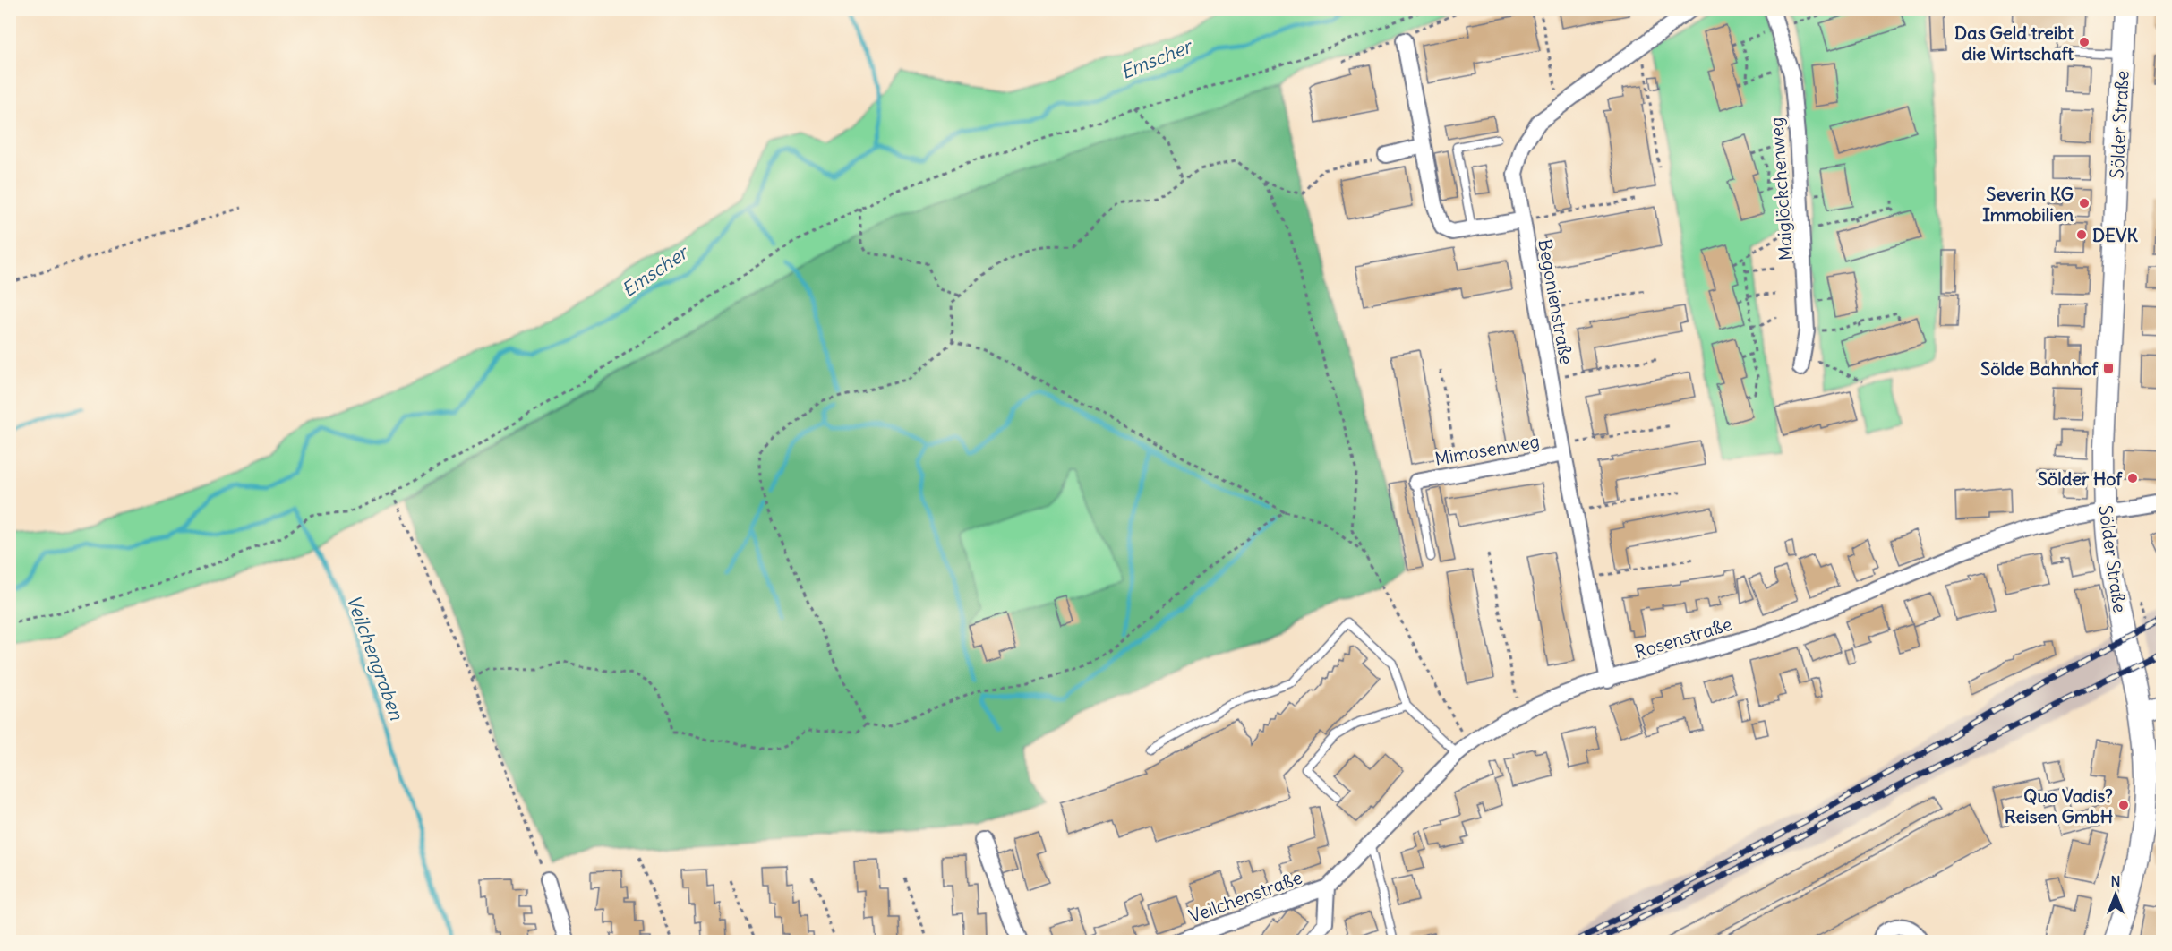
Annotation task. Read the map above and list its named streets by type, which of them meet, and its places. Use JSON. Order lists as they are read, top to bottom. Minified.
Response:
{"streets":{"main road":["Sölder Straße"],"street":["Maiglöckchenweg","Begonienstraße","Mimosenweg","Rosenstraße","Veilchenstraße"]},"crossings":[["Sölder Straße","Rosenstraße"],["Begonienstraße","Mimosenweg"],["Begonienstraße","Rosenstraße"],["Rosenstraße","Veilchenstraße"]],"water":["Emscher","Veilchengraben"],"places":{"other":["Das Geld treibt die Wirtschaft","Severin KG Immobilien","DEVK","Sölder Hof","Quo Vadis? Reisen GmbH"],"transit":["Sölde Bahnhof"]},"north":"top"}
